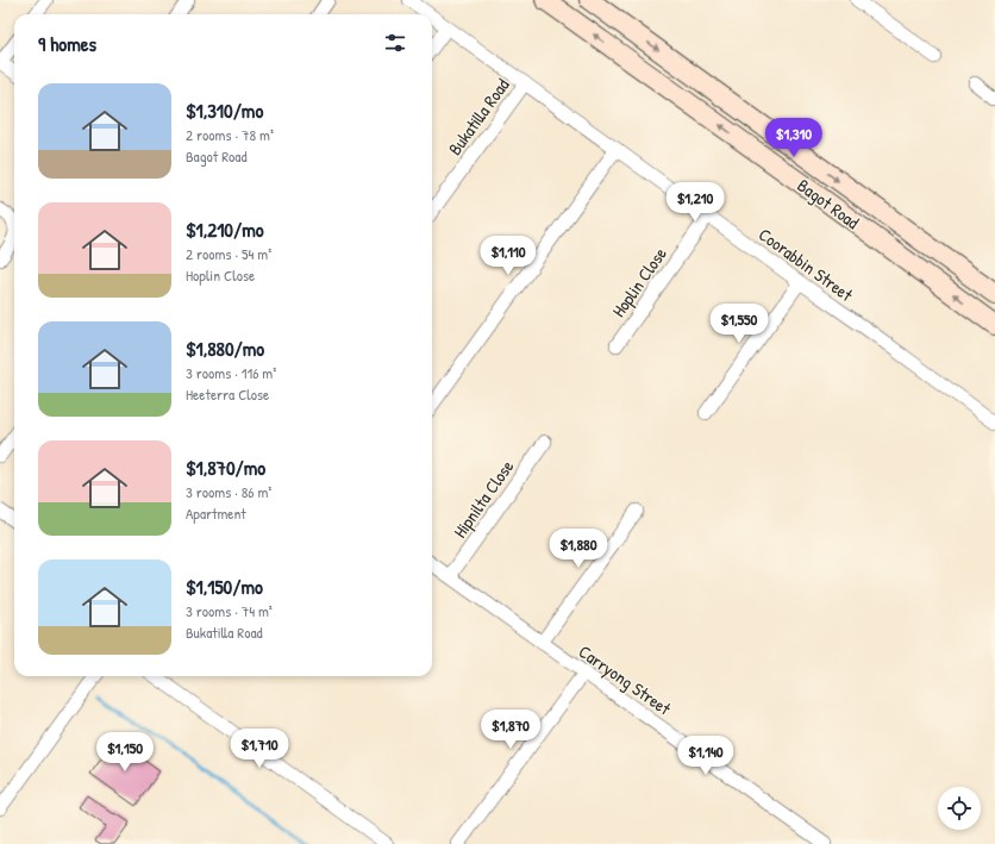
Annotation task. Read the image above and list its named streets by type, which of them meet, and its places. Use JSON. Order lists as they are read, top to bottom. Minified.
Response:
{"streets":{"main road":["Bagot Road"],"street":["Bukatilla Road","Coorabbin Street","Hoplin Close","Hipnilta Close","Carryong Street"]},"crossings":[["Bukatilla Road","Coorabbin Street"],["Coorabbin Street","Hoplin Close"],["Hipnilta Close","Carryong Street"]],"page":{"heading":"9 homes","list":[{"name":"$1,310/mo","note":"2 rooms · 78 m² · Bagot Road"},{"name":"$1,210/mo","note":"2 rooms · 54 m² · Hoplin Close"},{"name":"$1,880/mo","note":"3 rooms · 116 m² · Heeterra Close"},{"name":"$1,870/mo","note":"3 rooms · 86 m² · Apartment"},{"name":"$1,150/mo","note":"3 rooms · 74 m² · Bukatilla Road"}],"price":["$1,310","$1,210","$1,110","$1,550","$1,880","$1,870","$1,710","$1,150","$1,140"]}}
